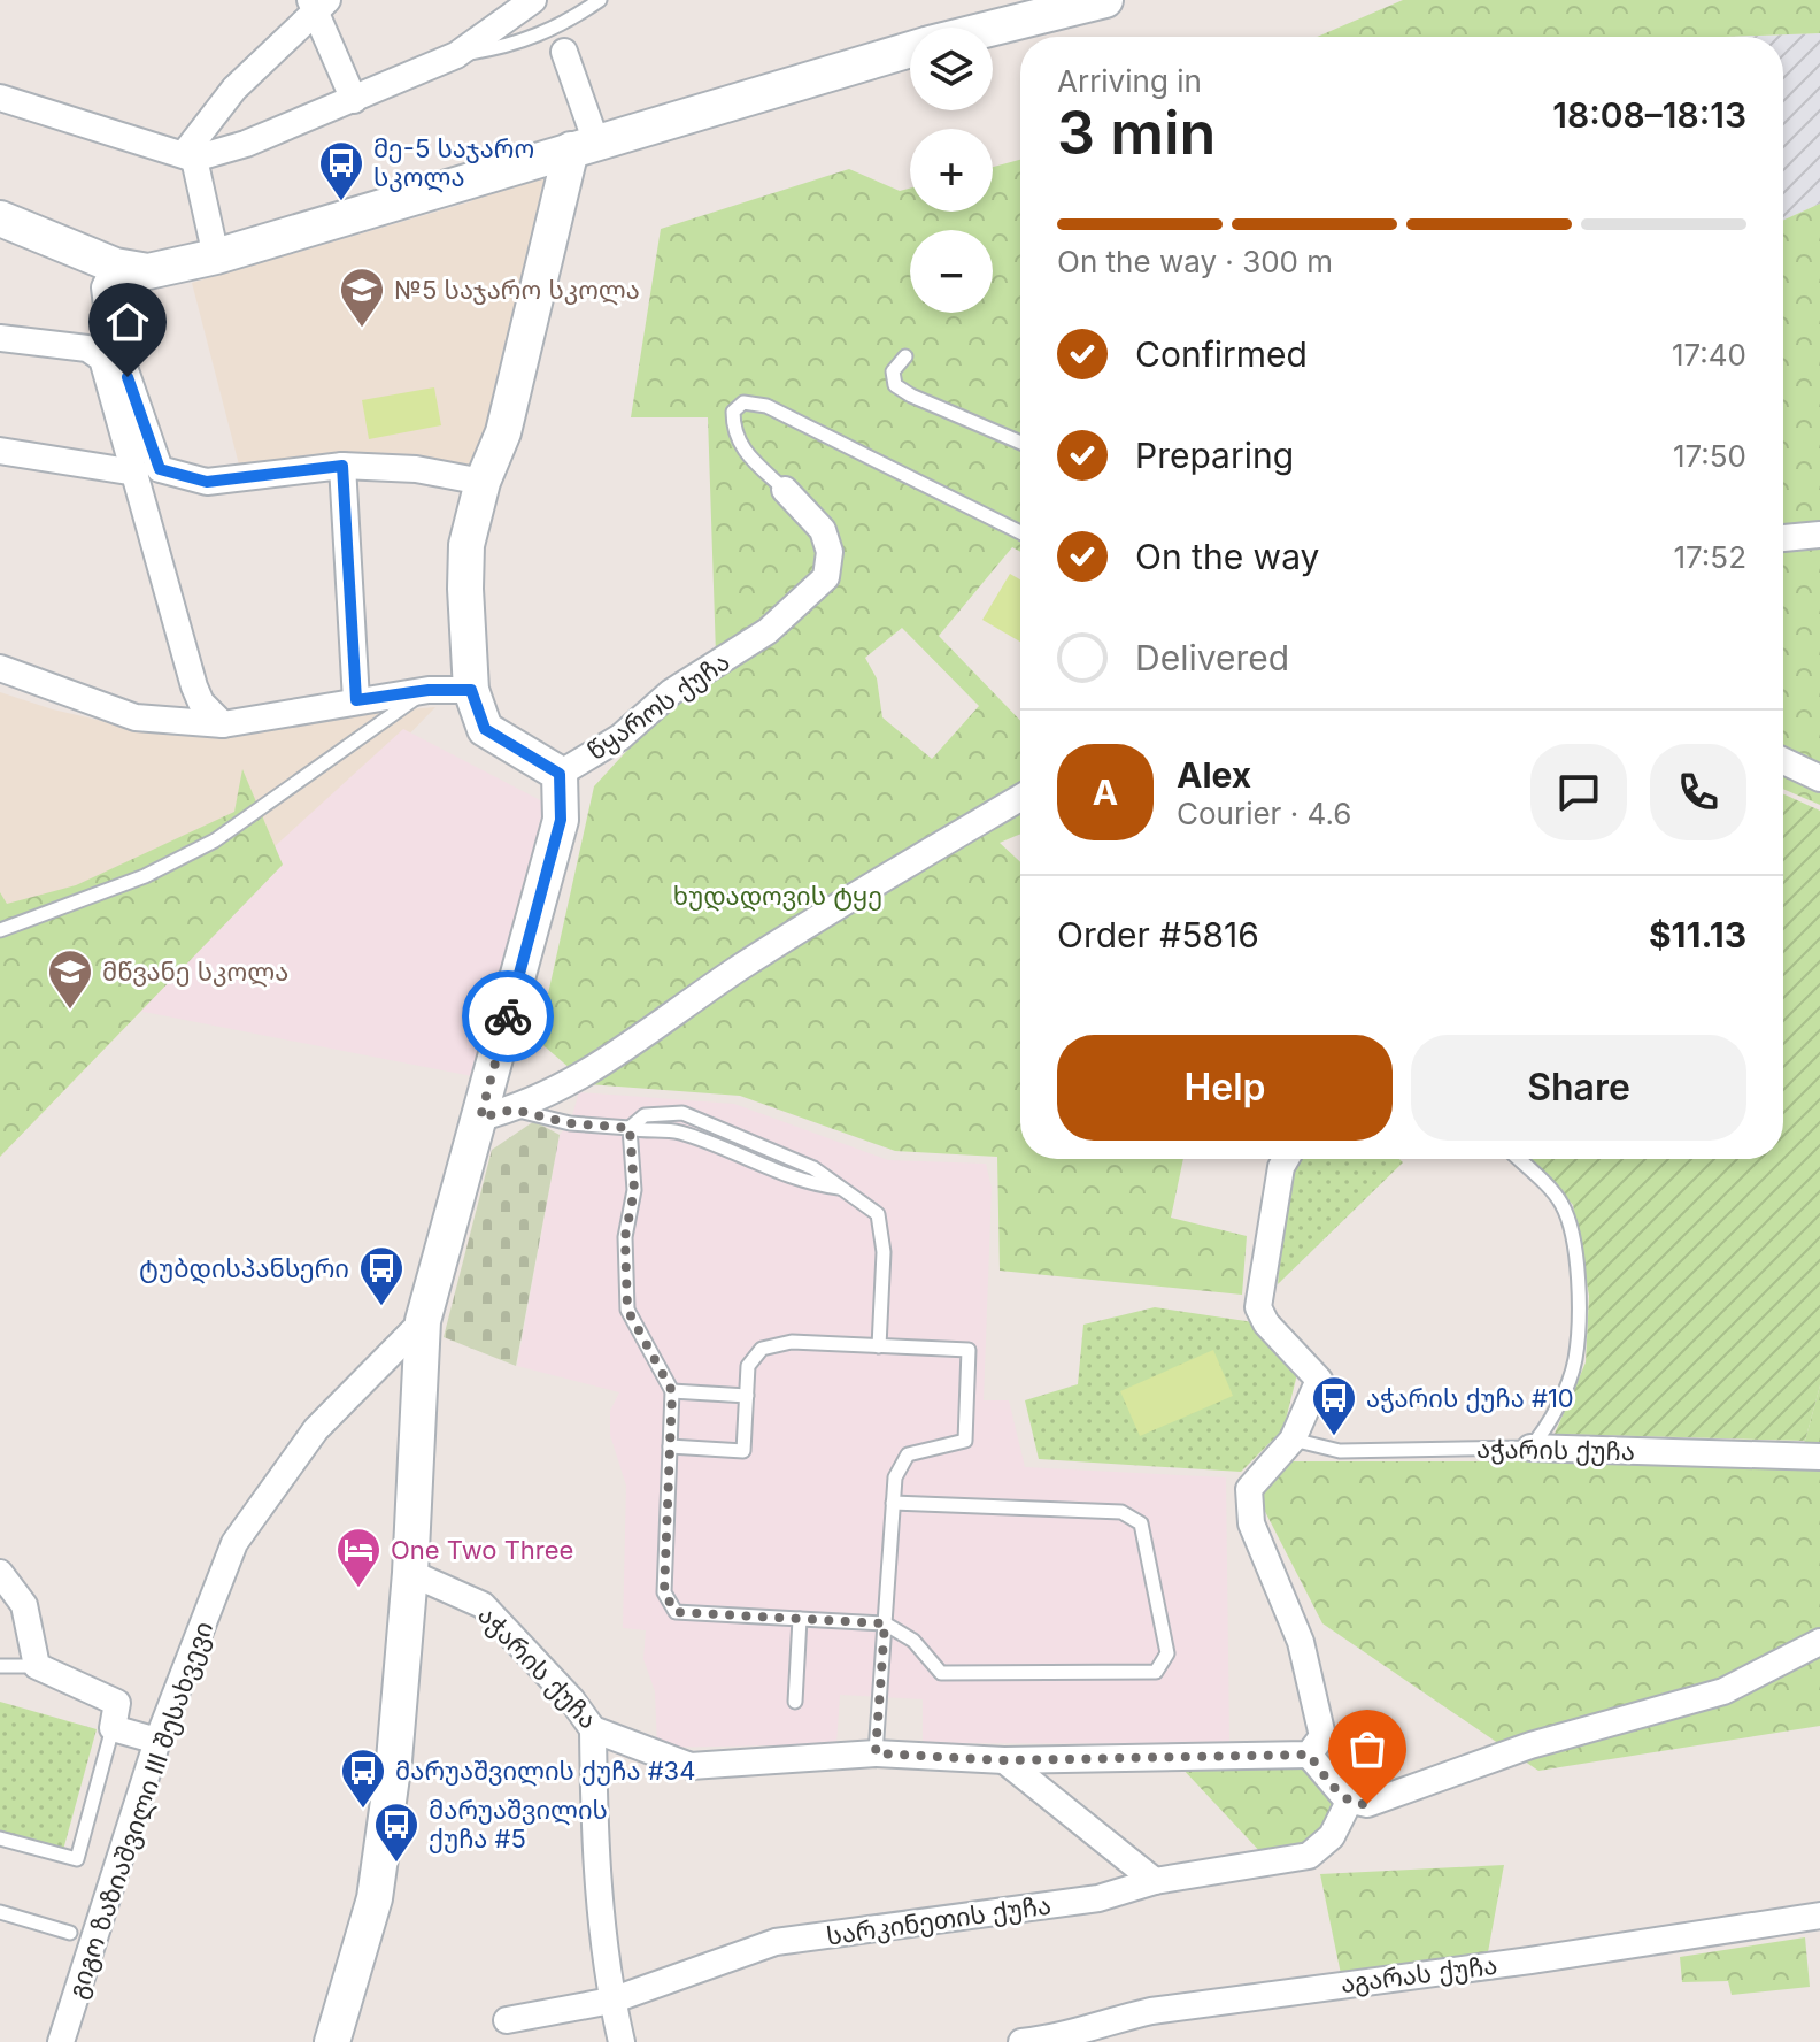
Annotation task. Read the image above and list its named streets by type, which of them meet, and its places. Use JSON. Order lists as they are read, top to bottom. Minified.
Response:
{"streets":{"street":["წყაროს ქუჩა","აჭარის ქუჩა","გიგო ზაზიაშვილი III შესახვევი","სარკინეთის ქუჩა","აგარას ქუჩა"]},"parks":["ხუდადოვის ტყე"],"places":{"bus stop":["მე-5 საჯარო სკოლა","ტუბდისპანსერი","აჭარის ქუჩა #10","მარუაშვილის ქუჩა #34","მარუაშვილის ქუჩა #5"],"school or university":["№5 საჯარო სკოლა","მწვანე სკოლა"],"hotel":["One Two Three"]},"page":{"map_buttons":["+","−"],"heading":["3 min","Arriving in","18:08–18:13"],"panel":["Alex","Courier · 4.6","Order #5816","$11.13"],"bar":"On the way · 300 m","list":[["Confirmed","17:40"],["Preparing","17:50"],["On the way","17:52"],"Delivered"],"round":"A","buttons":["Help","Share"]}}
